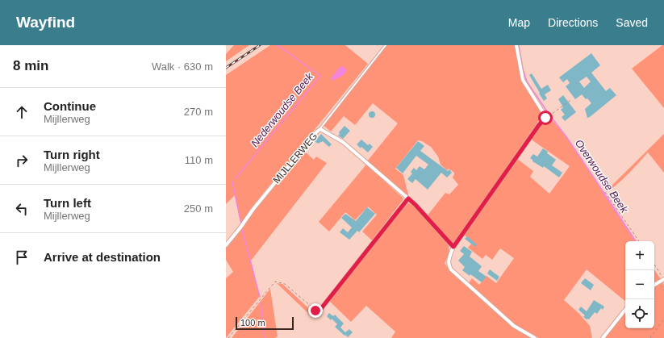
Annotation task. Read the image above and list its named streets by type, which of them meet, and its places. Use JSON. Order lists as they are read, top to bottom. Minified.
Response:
{"streets":{"street":["MIJLLERWEG"]},"water":["Nederwoudse Beek","Overwoudse Beek"],"scale_bar":"100 m","page":{"header":"Wayfind","nav":["Map","Directions","Saved"],"heading":["8 min","Walk · 630 m"],"list":[["Continue","Mijllerweg","270 m"],["Turn right","Mijllerweg","110 m"],["Turn left","Mijllerweg","250 m"],"Arrive at destination"],"map_buttons":["+","−"],"scale":"100 m"}}
